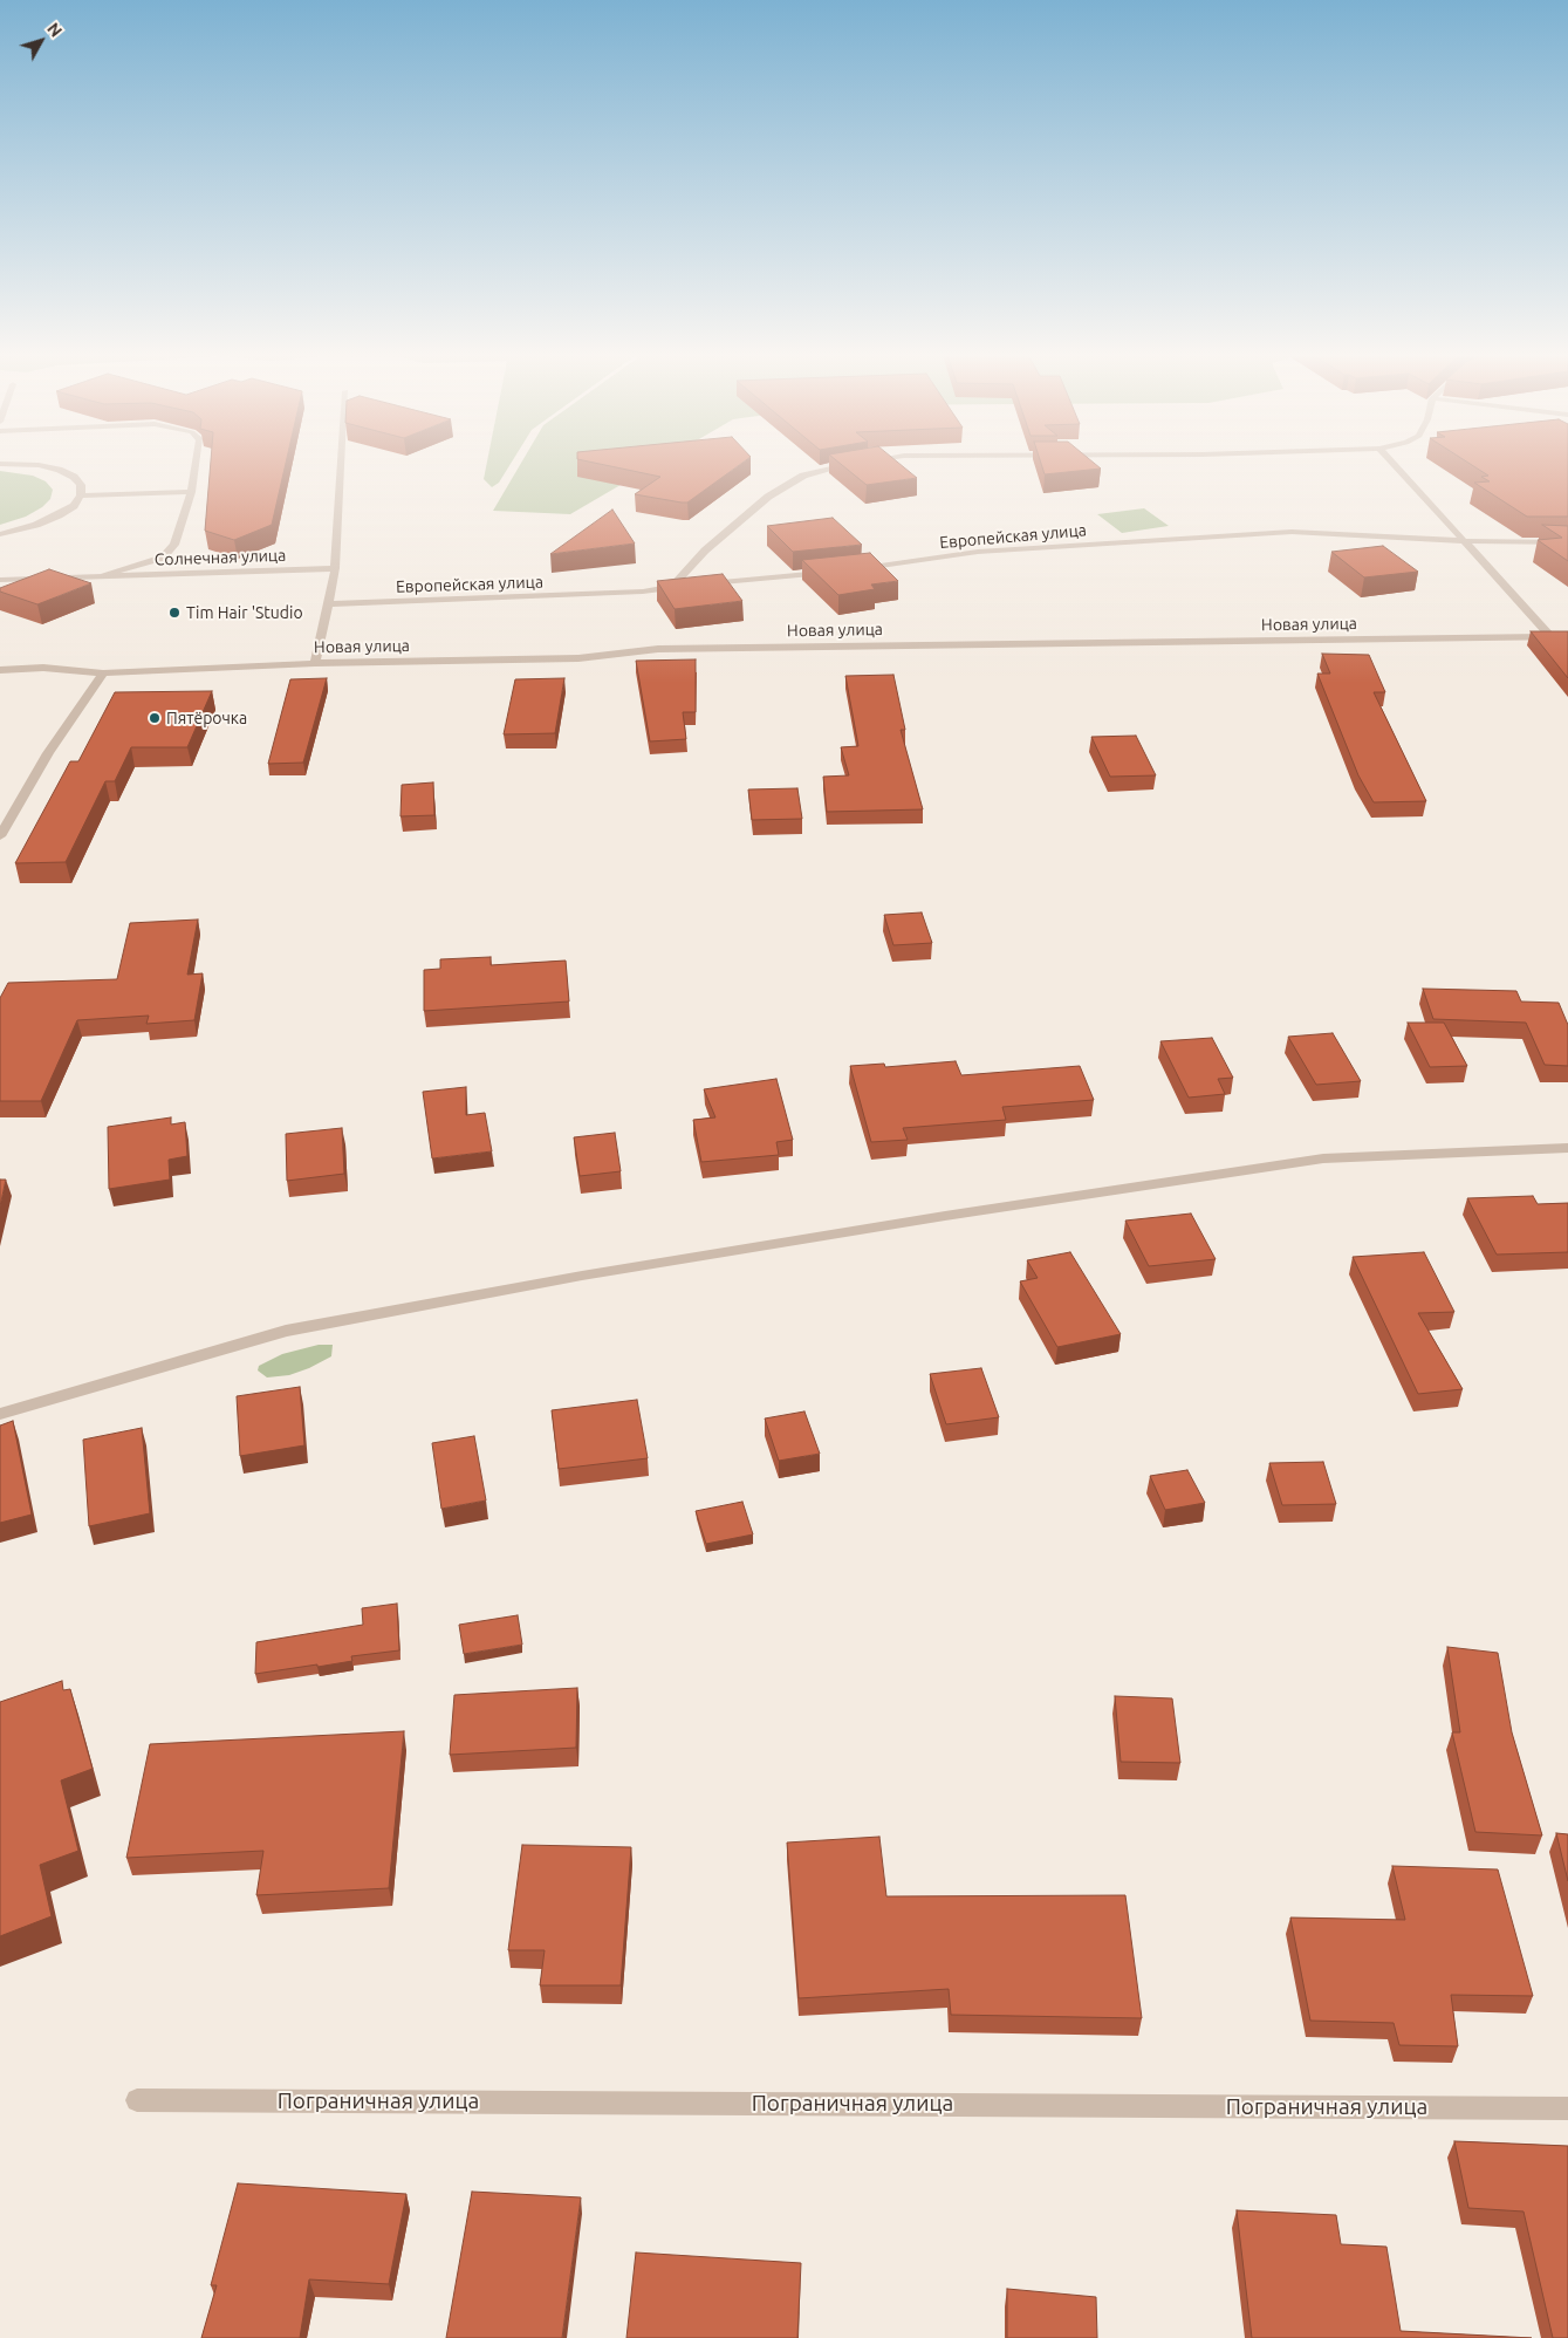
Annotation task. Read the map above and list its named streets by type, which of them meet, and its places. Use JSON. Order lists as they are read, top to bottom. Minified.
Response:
{"streets":{"street":["Европейская улица","Солнечная улица","Новая улица","Пограничная улица"]},"places":["Tim Hair 'Studio","Пятёрочка"],"north":"top right"}
